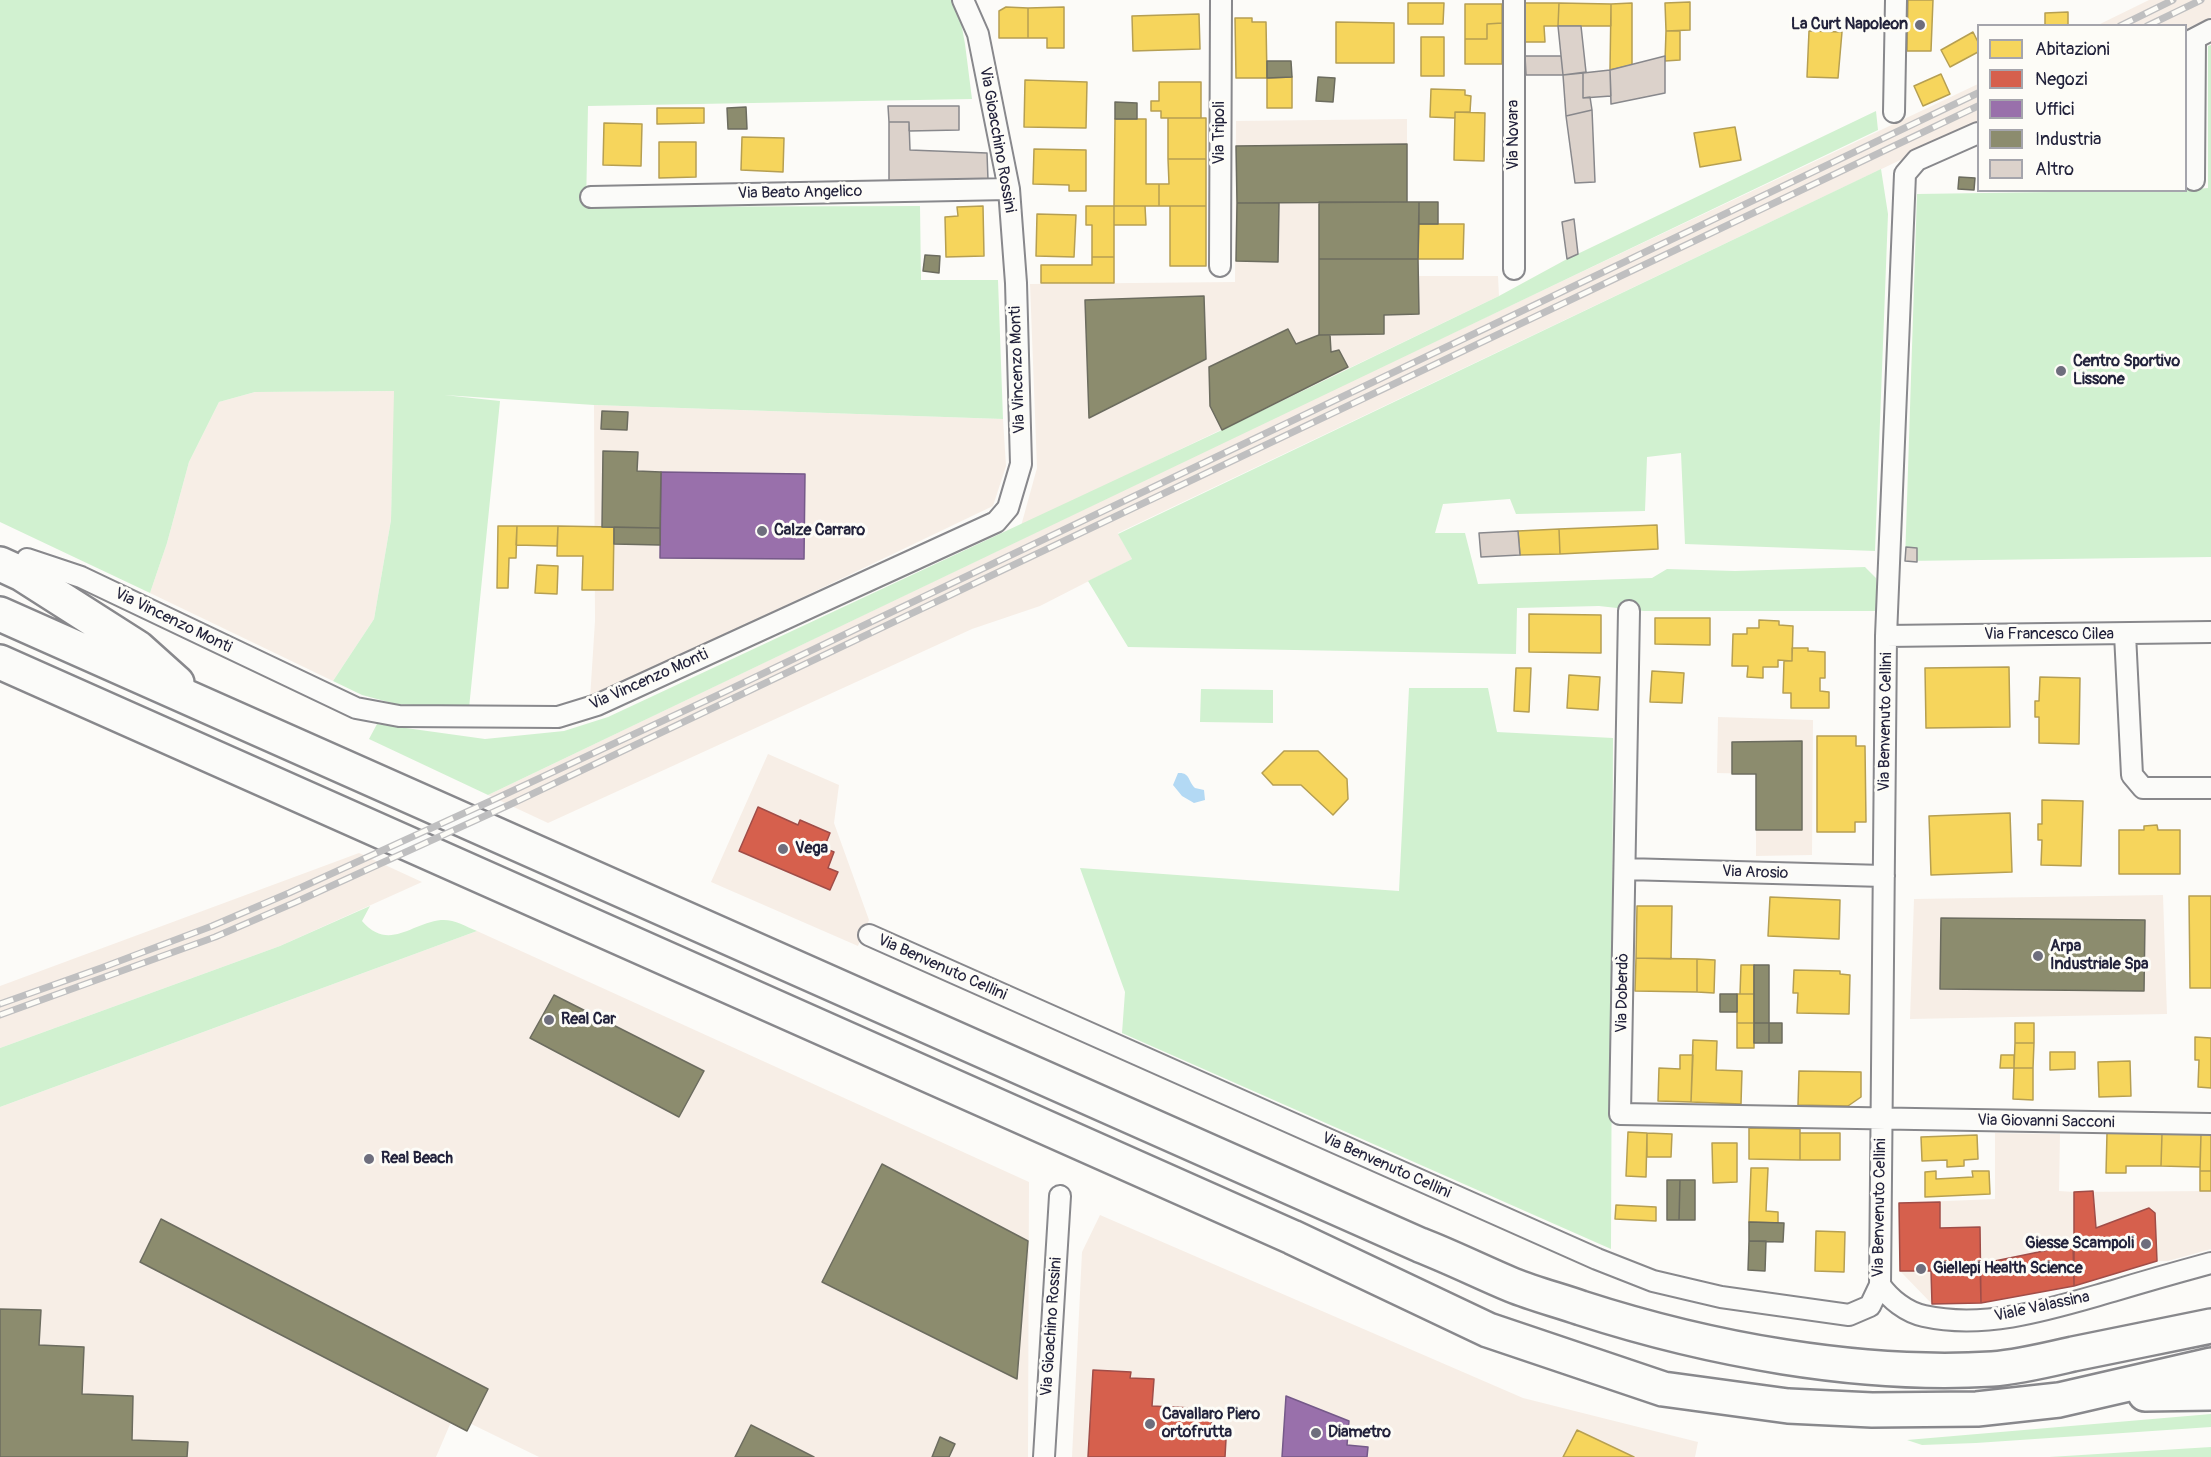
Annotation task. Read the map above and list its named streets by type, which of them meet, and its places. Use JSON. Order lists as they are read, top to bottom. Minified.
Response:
{"streets":{"street":["Via Tripoli","Via Novara","Via Gioacchino Rossini","Via Beato Angelico","Via Vincenzo Monti","Via Francesco Cilea","Via Benvenuto Cellini","Via Arosio","Via Doberdò","Via Giovanni Sacconi","Viale Valassina","Via Gioachino Rossini"]},"crossings":[["Via Gioacchino Rossini","Via Beato Angelico"],["Via Gioacchino Rossini","Via Vincenzo Monti"],["Via Francesco Cilea","Via Benvenuto Cellini"],["Via Benvenuto Cellini","Via Arosio"],["Via Benvenuto Cellini","Via Doberdò"],["Via Benvenuto Cellini","Via Giovanni Sacconi"],["Via Benvenuto Cellini","Viale Valassina"],["Via Arosio","Via Doberdò"],["Via Doberdò","Via Giovanni Sacconi"]],"places":["La Curt Napoleon","Centro Sportivo Lissone","Calze Carraro","Vega","Arpa Industriale Spa","Real Car","Real Beach","Giesse Scampoli","Giellepi Health Science","Cavallaro Piero ortofrutta","Diametro"],"legend":["Abitazioni","Negozi","Uffici","Industria","Altro"]}
